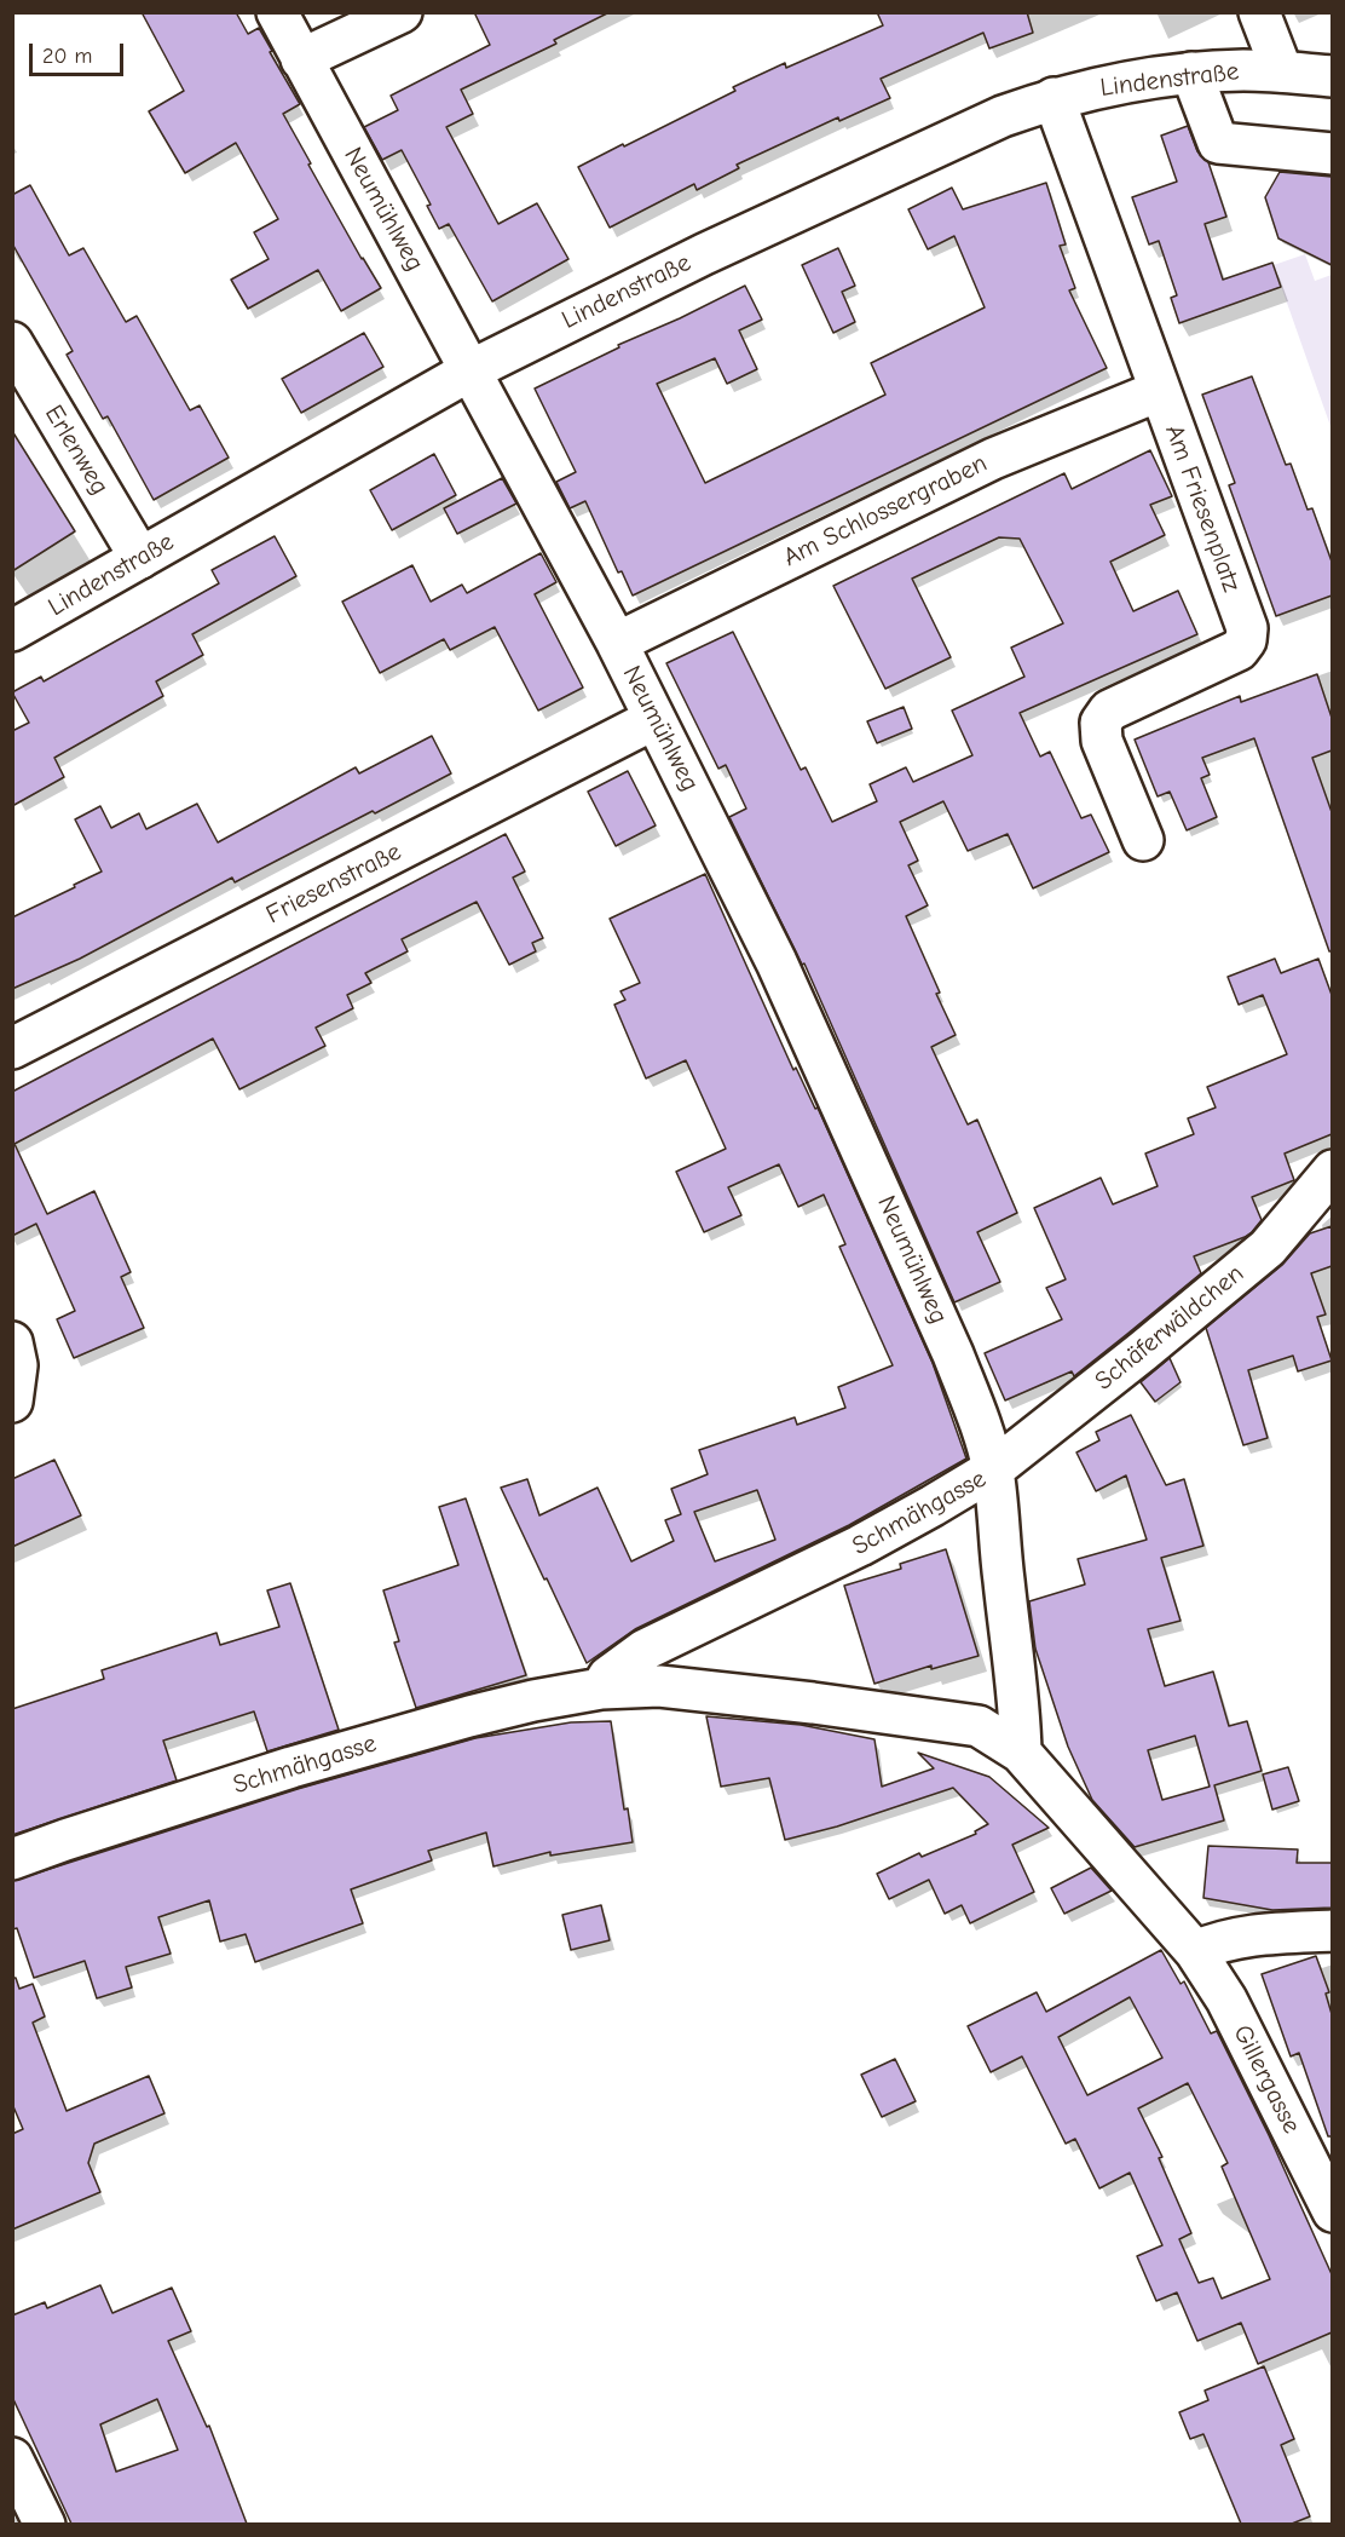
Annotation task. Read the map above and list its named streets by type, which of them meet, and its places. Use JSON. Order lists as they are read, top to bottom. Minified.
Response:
{"streets":{"street":["Lindenstraße","Neumühlweg","Erlenweg","Am Friesenplatz","Am Schlossergraben","Friesenstraße","Schäferwäldchen","Schmähgasse","Gillergasse"]},"crossings":[["Lindenstraße","Neumühlweg"],["Lindenstraße","Erlenweg"],["Lindenstraße","Am Friesenplatz"],["Neumühlweg","Am Schlossergraben"],["Neumühlweg","Friesenstraße"],["Neumühlweg","Schäferwäldchen"],["Neumühlweg","Schmähgasse"],["Am Friesenplatz","Am Schlossergraben"],["Schäferwäldchen","Schmähgasse"],["Schmähgasse","Gillergasse"]],"scale_bar":"20 m"}
